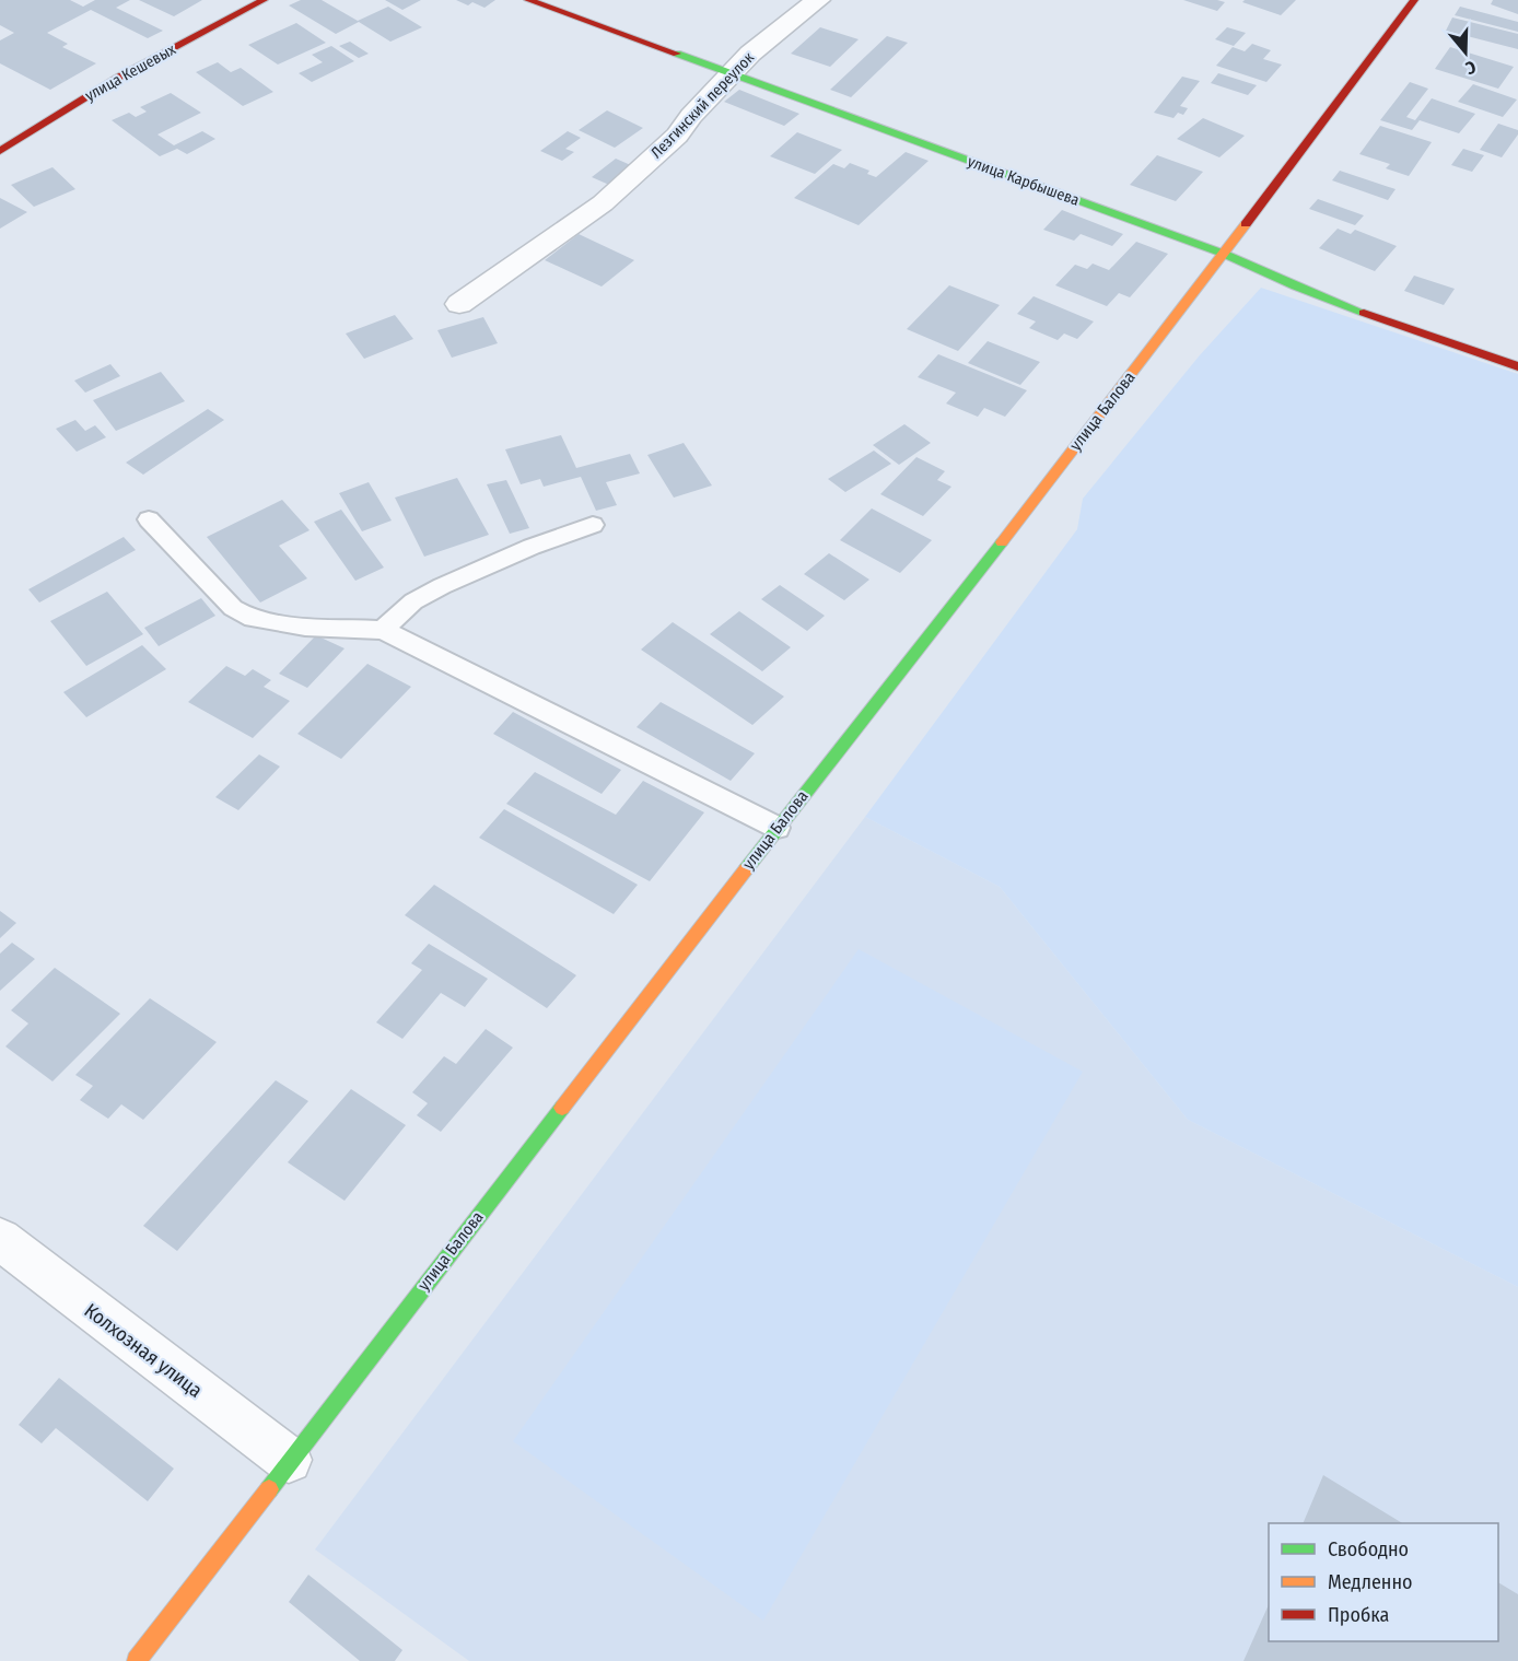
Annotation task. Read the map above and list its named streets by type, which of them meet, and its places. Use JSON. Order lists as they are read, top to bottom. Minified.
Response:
{"streets":{"street":["улица Кешевых","Лезгинский переулок","улица Карбышева","улица Балова","Колхозная улица"]},"crossings":[["Лезгинский переулок","улица Карбышева"],["улица Карбышева","улица Балова"],["улица Балова","Колхозная улица"]],"legend":["Свободно","Медленно","Пробка"],"north":"bottom"}
